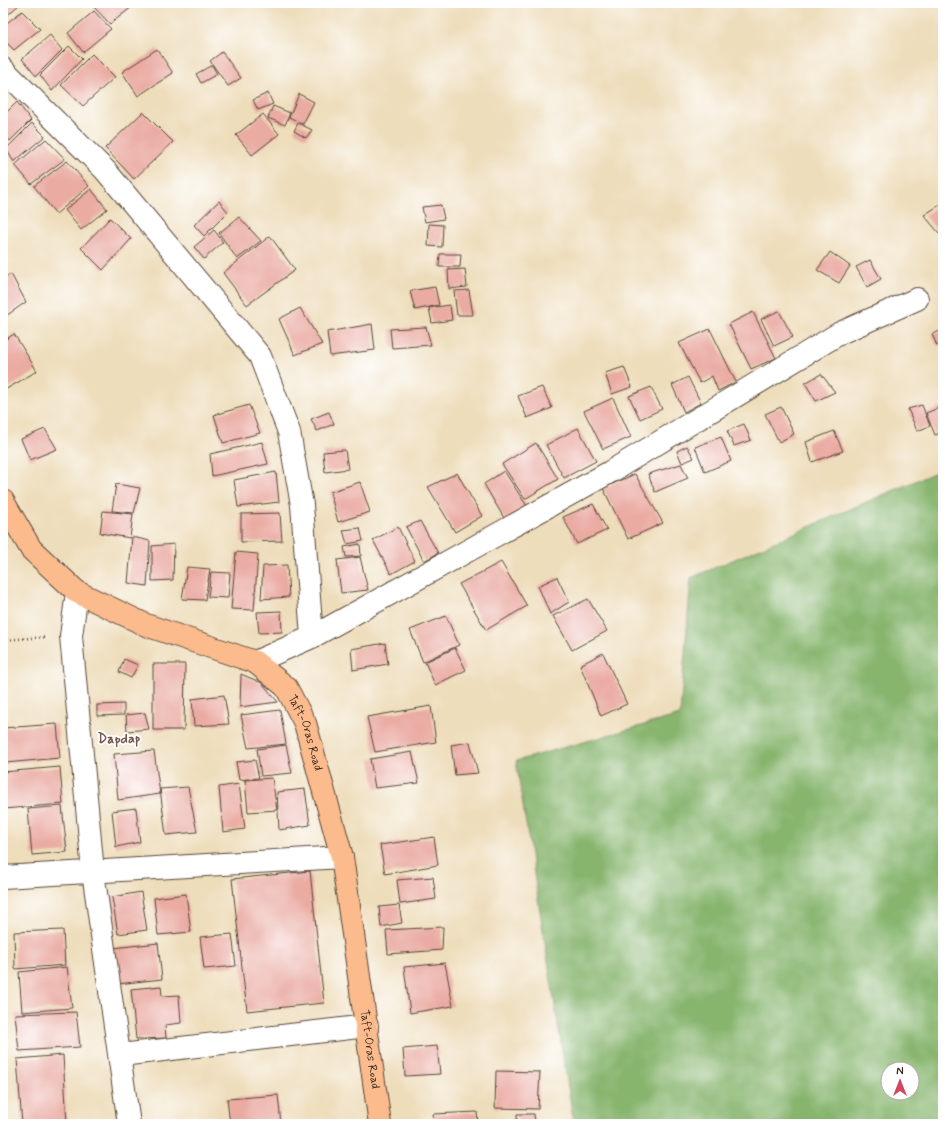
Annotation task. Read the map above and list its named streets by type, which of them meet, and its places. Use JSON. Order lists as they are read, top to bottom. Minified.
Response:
{"streets":{"main road":["Taft-Oras Road"]},"districts":["Dapdap"],"north":"top"}
